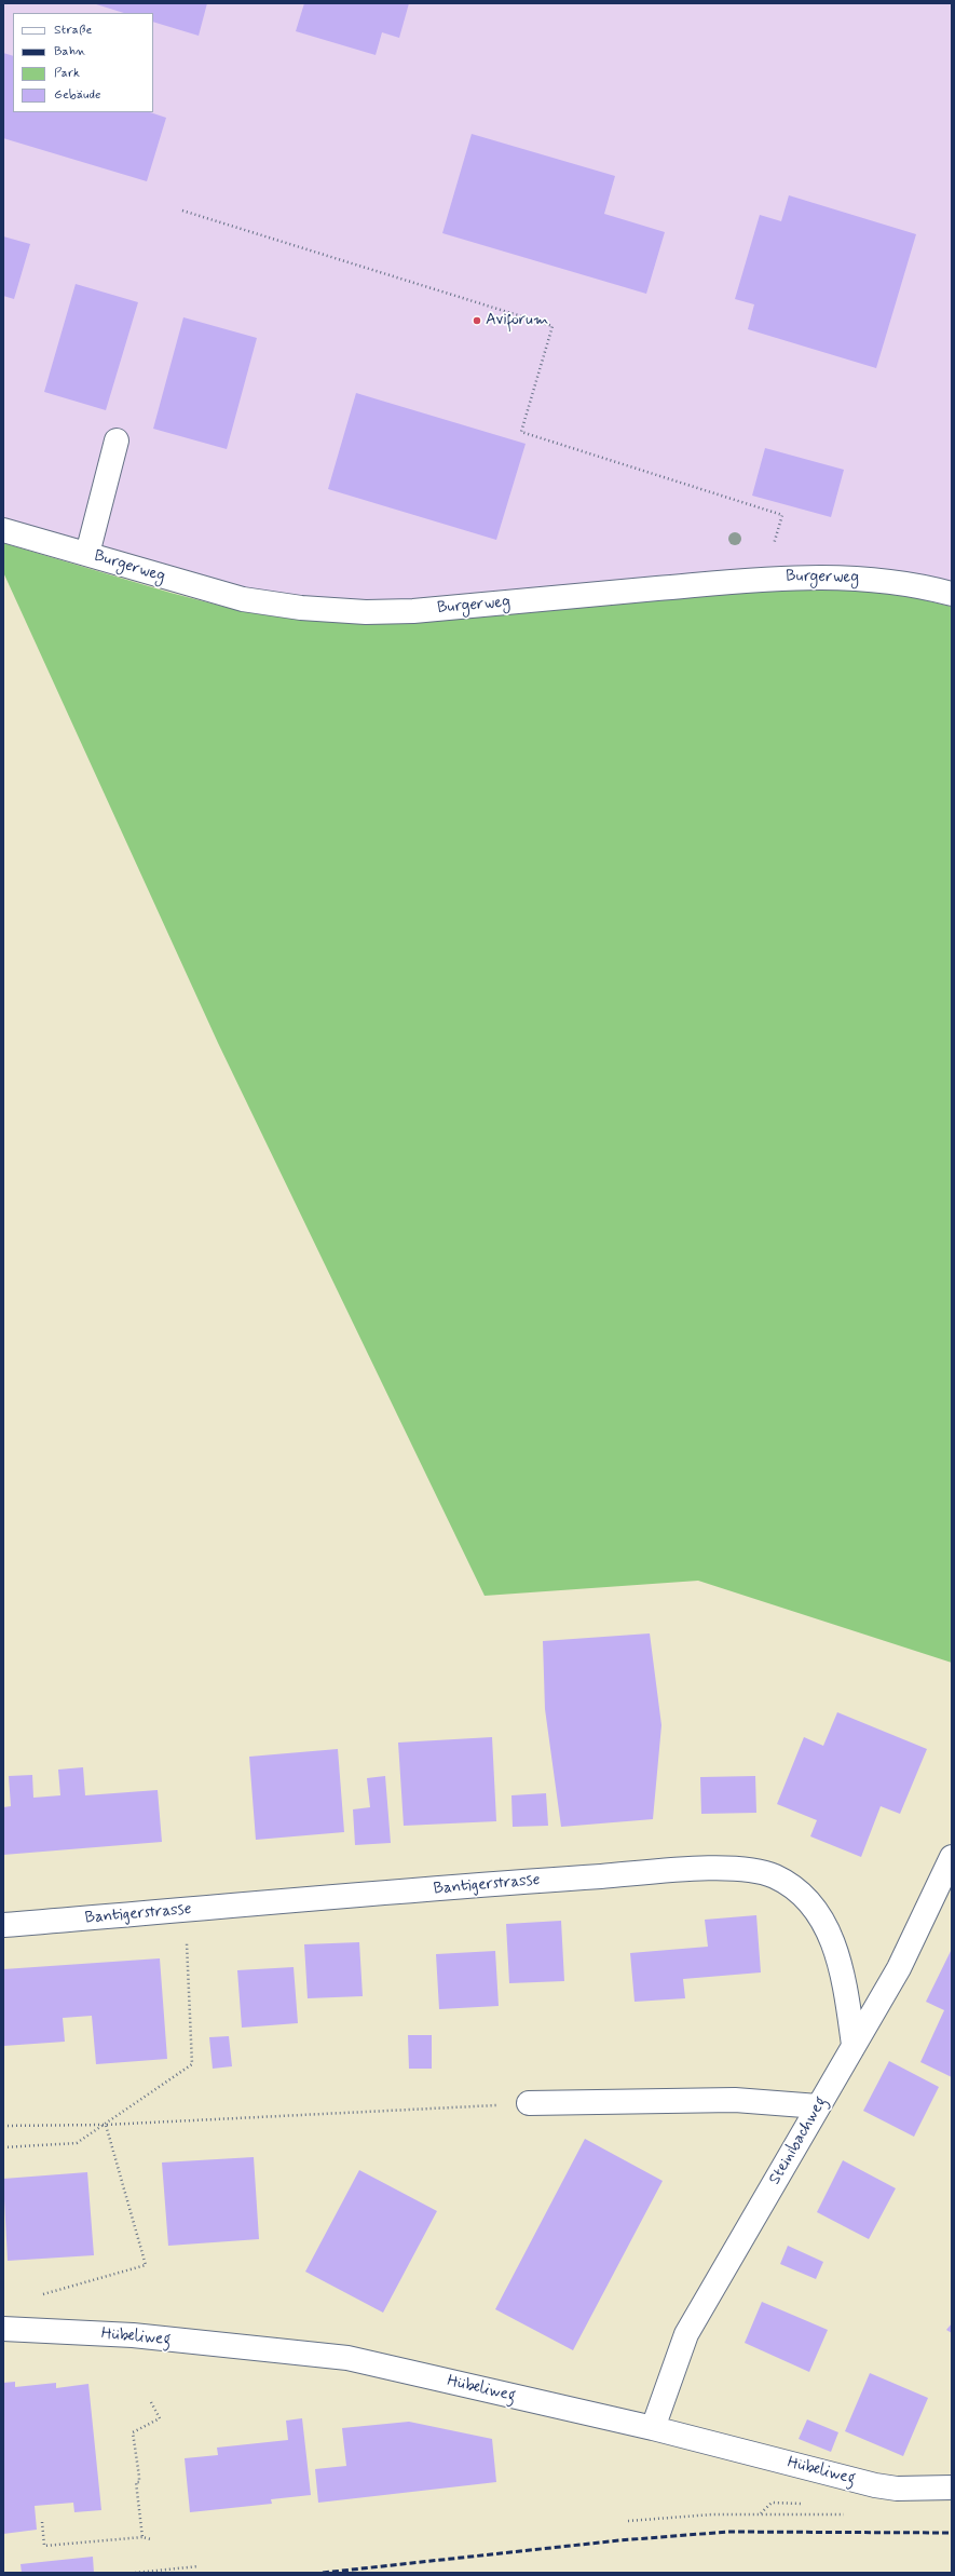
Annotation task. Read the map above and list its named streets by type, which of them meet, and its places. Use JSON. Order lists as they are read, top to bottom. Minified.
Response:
{"streets":{"street":["Burgerweg","Bantigerstrasse","Steinibachweg","Hübeliweg"]},"crossings":[["Bantigerstrasse","Steinibachweg"],["Steinibachweg","Hübeliweg"]],"places":["Aviforum"],"legend":["Straße","Bahn","Park","Gebäude"]}
